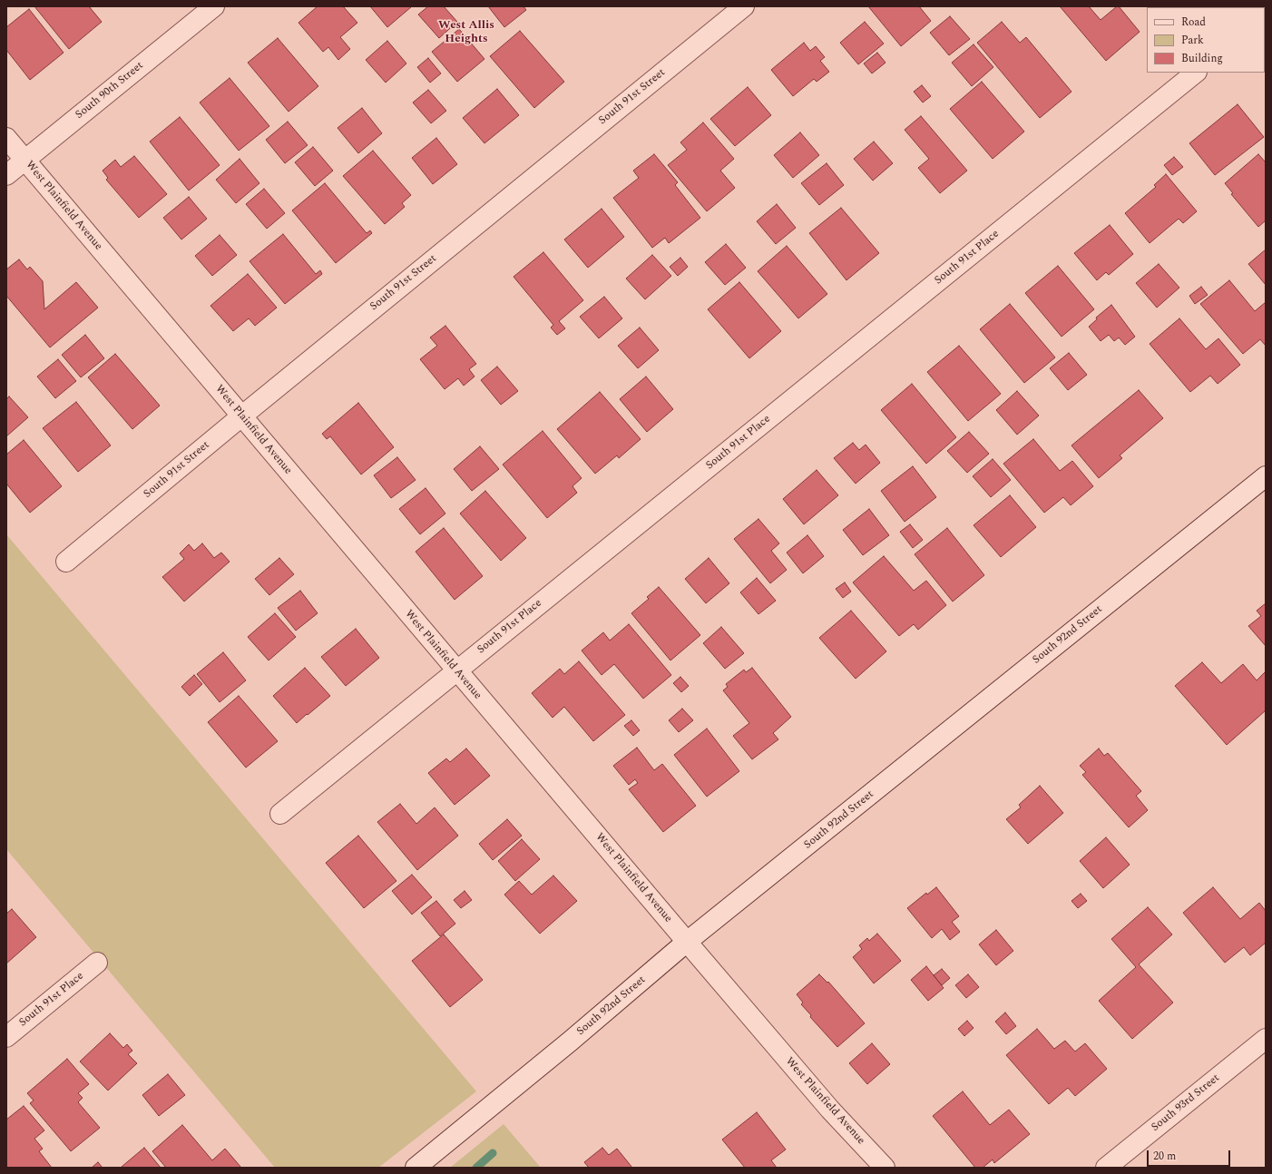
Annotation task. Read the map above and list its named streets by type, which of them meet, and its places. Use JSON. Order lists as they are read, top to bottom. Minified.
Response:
{"streets":{"street":["South 90th Street","South 91st Street","West Plainfield Avenue","South 91st Place","South 92nd Street","South 93rd Street"]},"crossings":[["South 90th Street","West Plainfield Avenue"],["South 91st Street","West Plainfield Avenue"],["West Plainfield Avenue","South 91st Place"],["West Plainfield Avenue","South 92nd Street"]],"districts":["West Allis Heights"],"legend":["Road","Park","Building"],"scale_bar":"20 m"}
